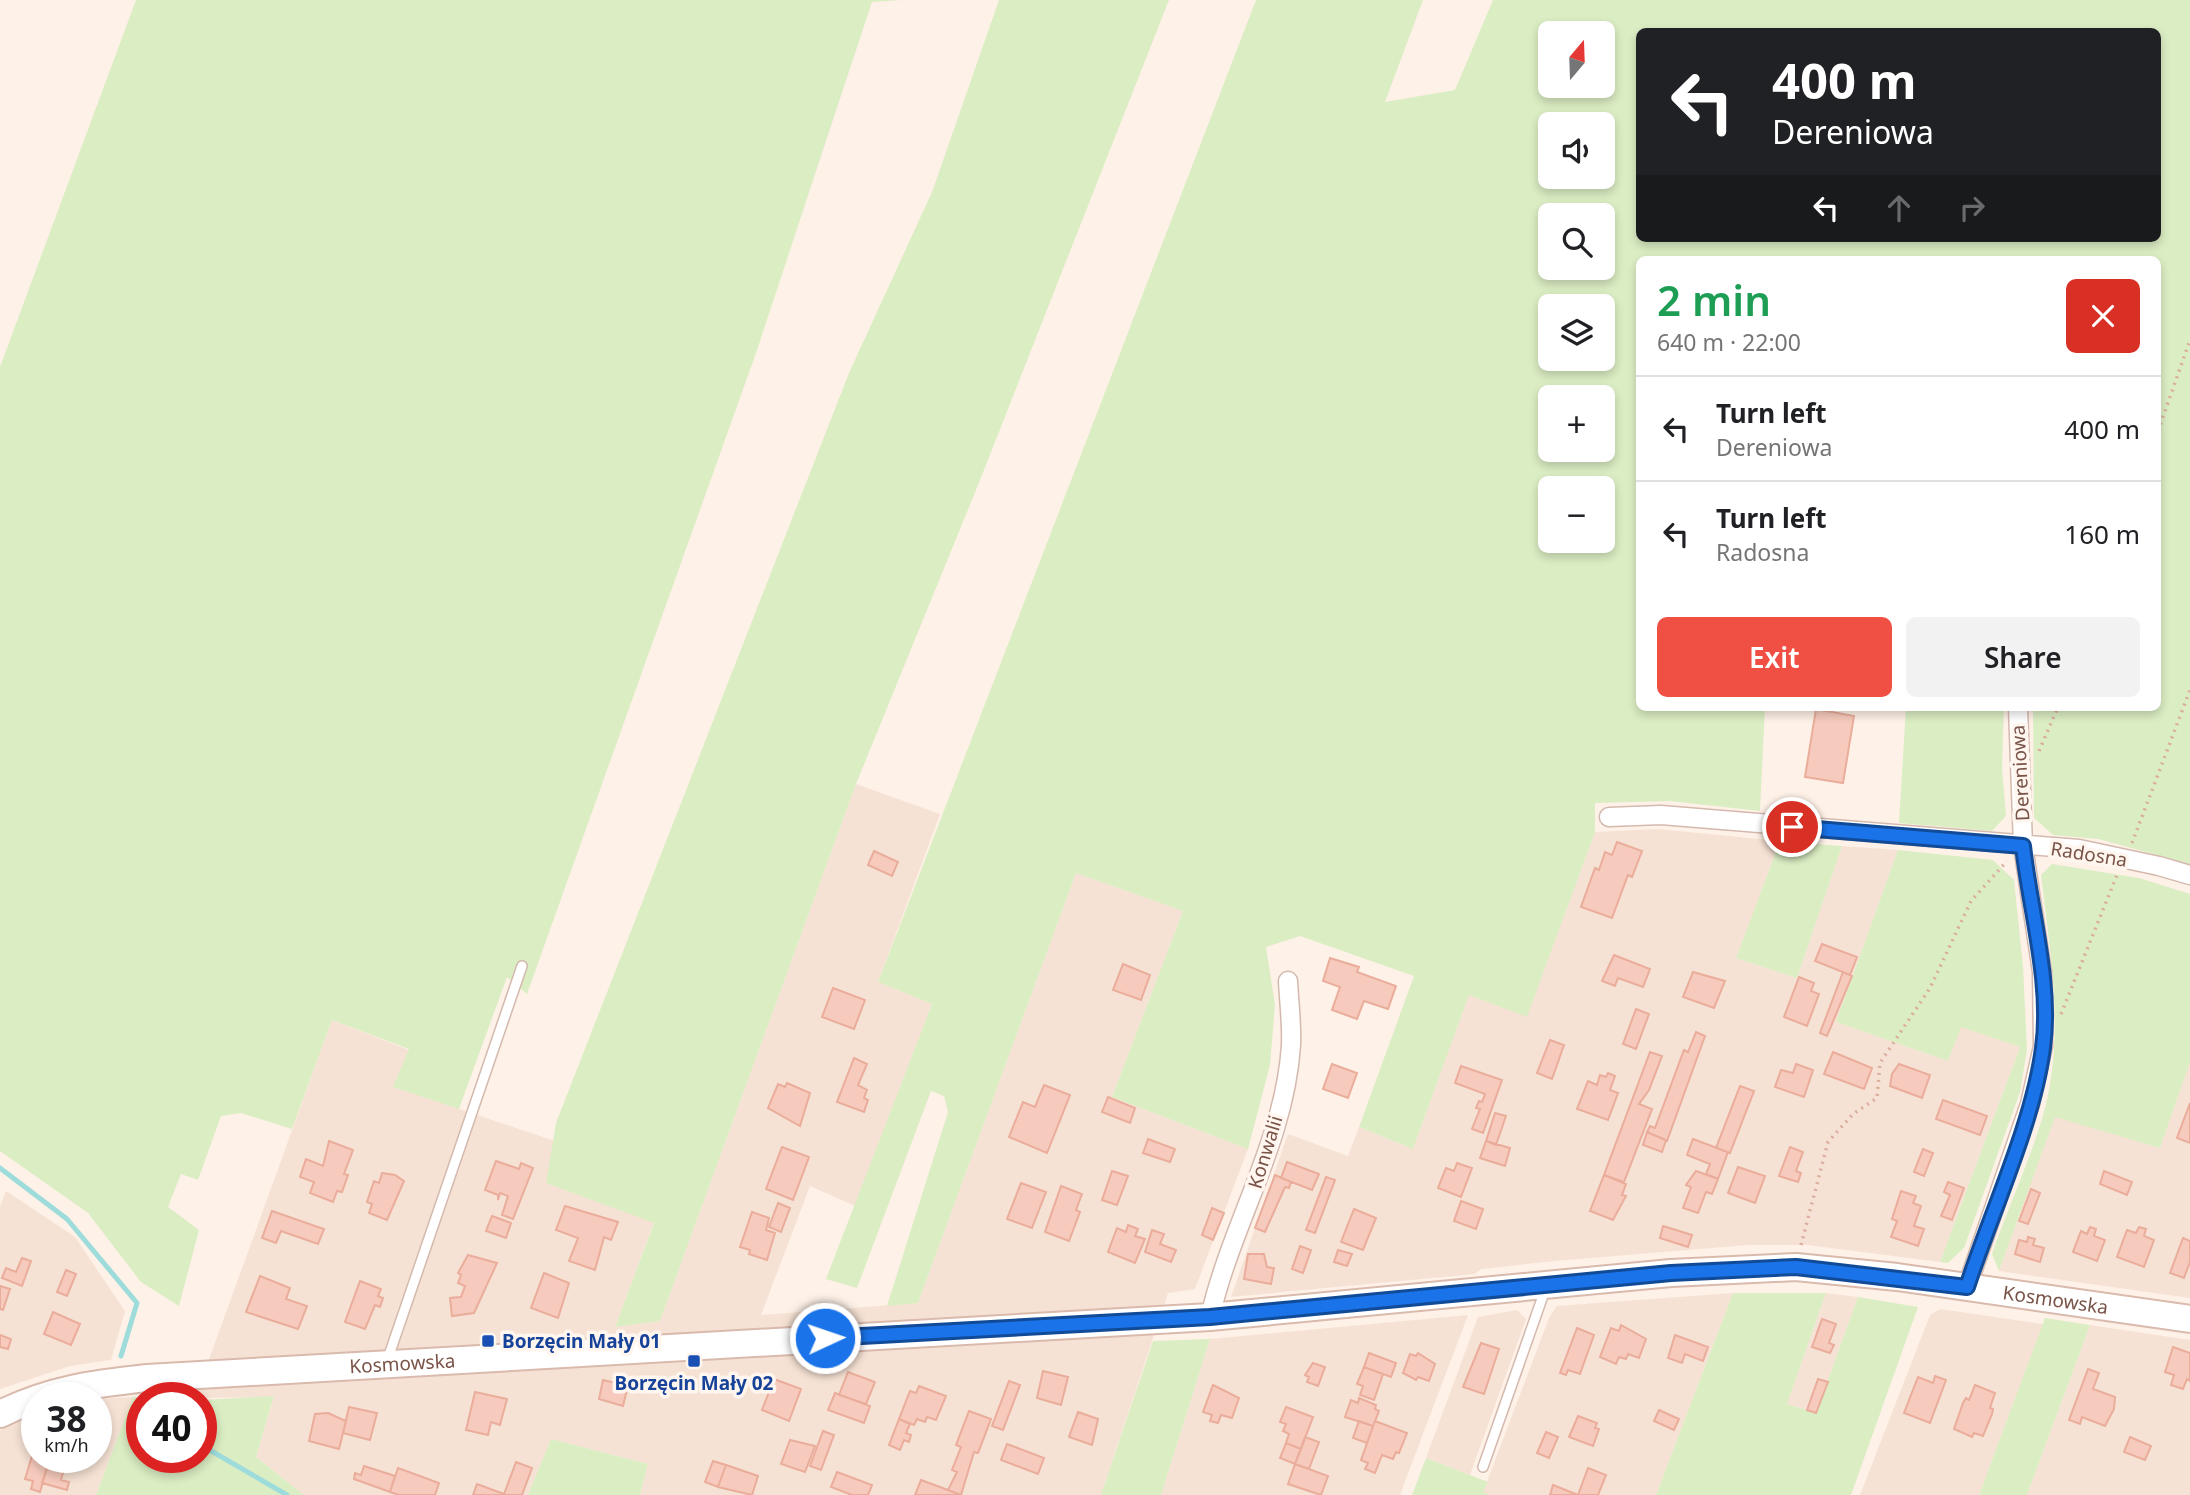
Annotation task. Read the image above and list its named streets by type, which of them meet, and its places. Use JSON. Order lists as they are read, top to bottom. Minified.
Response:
{"streets":{"street":["Dereniowa","Radosna","Konwalii","Kosmowska"]},"crossings":[["Dereniowa","Radosna"],["Dereniowa","Kosmowska"],["Konwalii","Kosmowska"]],"places":{"transit":["Borzęcin Mały 01","Borzęcin Mały 02"]},"north":"top","page":{"map_buttons":["+","−"],"turn":["400 m","Dereniowa"],"heading":["2 min","640 m · 22:00"],"list":[{"name":"Turn left","note":"Dereniowa","value":"400 m"},{"name":"Turn left","note":"Radosna","value":"160 m"}],"buttons":["Exit","Share"],"speed":"38 km/h","limit":"40"}}
